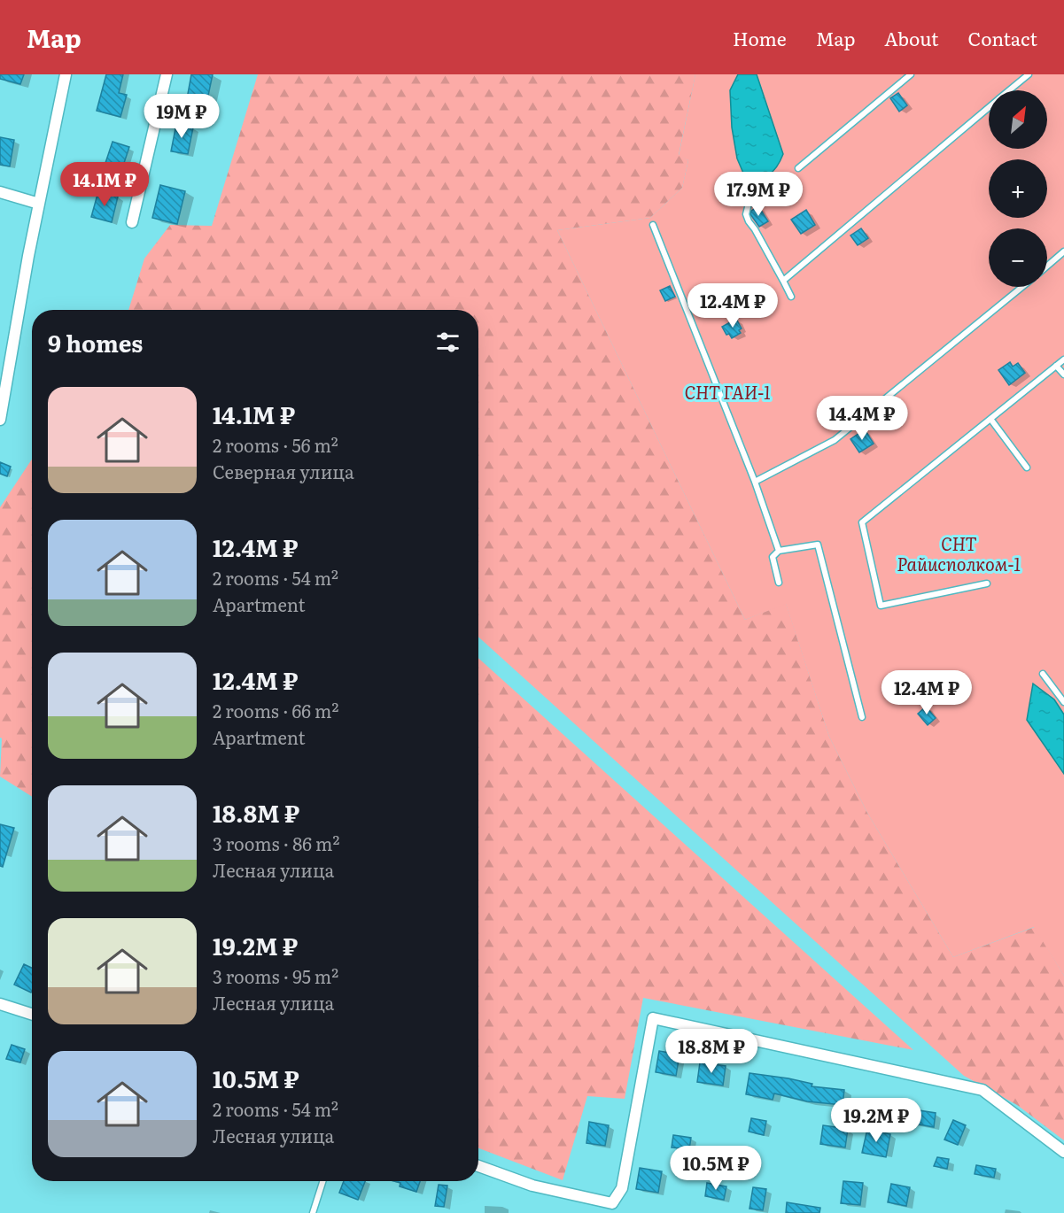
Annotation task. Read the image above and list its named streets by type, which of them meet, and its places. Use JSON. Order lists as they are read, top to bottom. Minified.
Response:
{"parks":["СНТ ГАИ-1","СНТ Райисполком-1"],"north":"top right","page":{"header":"Map","nav":["Home","Map","About","Contact"],"map_buttons":["+","−"],"price":["19M ₽","14.1M ₽","17.9M ₽","12.4M ₽","14.4M ₽","12.4M ₽","18.8M ₽","19.2M ₽","10.5M ₽"],"heading":"9 homes","list":[{"name":"14.1M ₽","note":"2 rooms · 56 m² · Северная улица"},{"name":"12.4M ₽","note":"2 rooms · 54 m² · Apartment"},{"name":"12.4M ₽","note":"2 rooms · 66 m² · Apartment"},{"name":"18.8M ₽","note":"3 rooms · 86 m² · Лесная улица"},{"name":"19.2M ₽","note":"3 rooms · 95 m² · Лесная улица"},{"name":"10.5M ₽","note":"2 rooms · 54 m² · Лесная улица"}]}}
